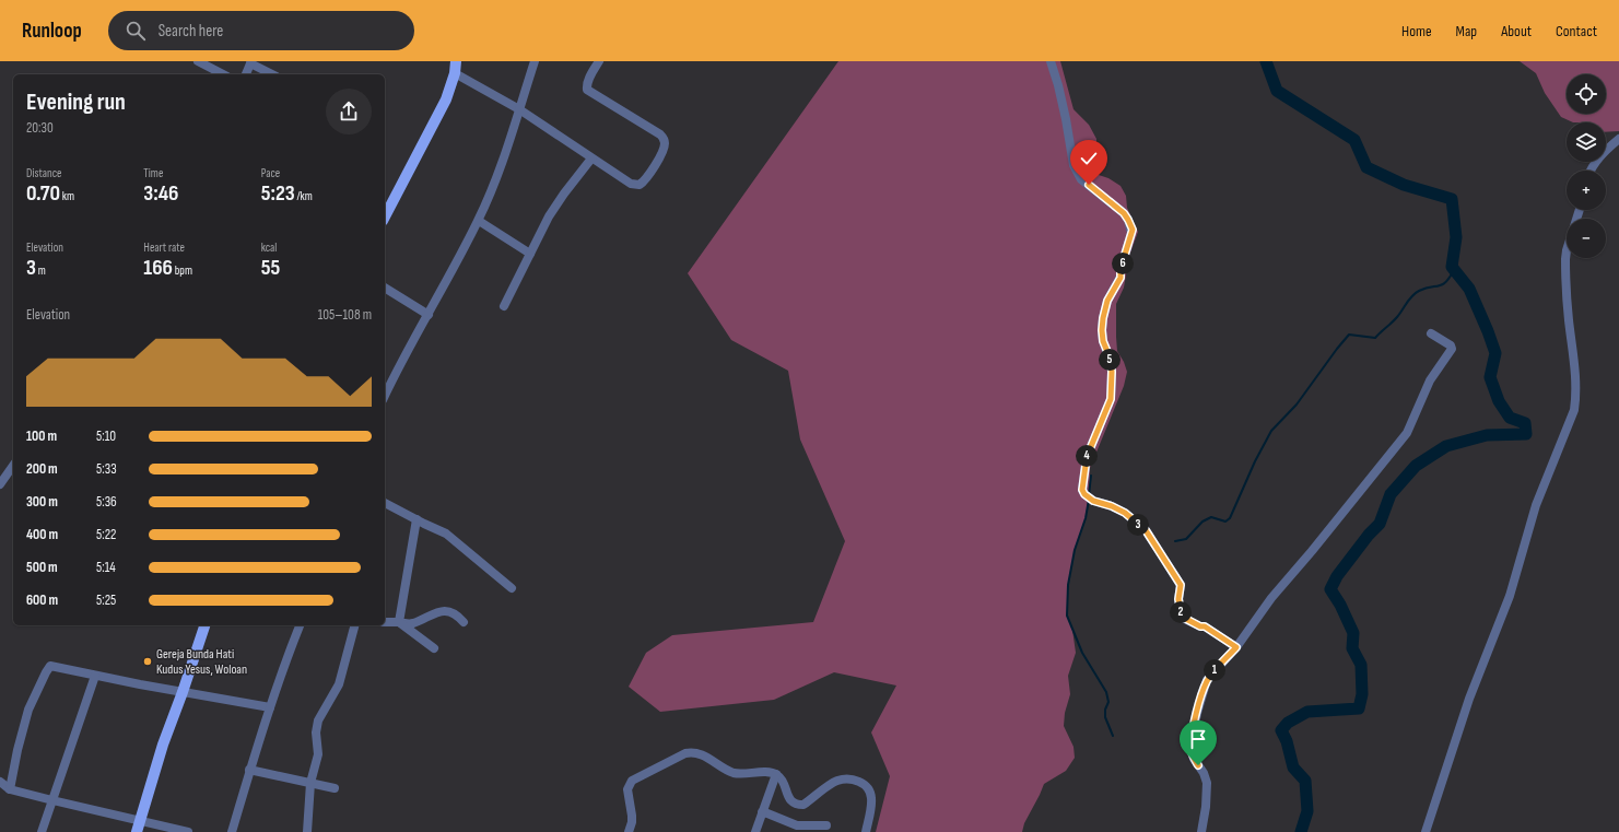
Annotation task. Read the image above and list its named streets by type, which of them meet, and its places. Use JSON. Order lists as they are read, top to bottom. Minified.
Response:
{"places":["Gereja Bunda Hati Kudus Yesus, Woloan"],"page":{"header":"Runloop","search":"Search here","nav":["Home","Map","About","Contact"],"map_buttons":["+","−"],"heading":["Evening run","20:30"],"stats":[["Distance","0.70 km"],["Time","3:46"],["Pace","5:23 /km"],["Elevation","3 m"],["Heart rate","166 bpm"],["kcal","55"]],"pins":["6","5","4","3","2","1"],"chart":["Elevation","105–108 m"],"list":[{"name":"100 m","note":"5:10"},{"name":"200 m","note":"5:33"},{"name":"300 m","note":"5:36"},{"name":"400 m","note":"5:22"},{"name":"500 m","note":"5:14"},{"name":"600 m","note":"5:25"}]}}
